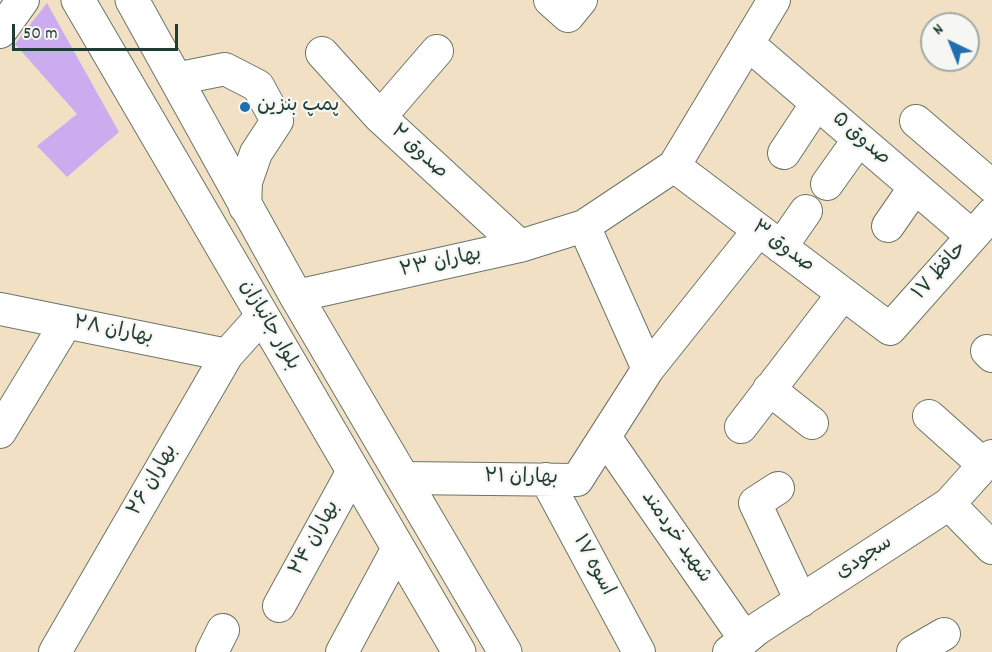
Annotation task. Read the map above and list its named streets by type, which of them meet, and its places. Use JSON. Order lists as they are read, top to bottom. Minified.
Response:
{"streets":{"highway":["بلوار جانبازان"],"street":["صدوق ۵","صدوق ۲","صدوق ۳","بهاران ۲۳","حافظ ۱۷","بهاران ۲۸","بهاران ۲۱","بهاران ۲۶","شهید خردمند","بهاران ۲۴","سجودی","اسوه ۱۷"]},"crossings":[["صدوق ۵","حافظ ۱۷"],["صدوق ۲","بهاران ۲۳"],["صدوق ۳","بهاران ۲۳"],["صدوق ۳","حافظ ۱۷"],["صدوق ۳","بهاران ۲۱"],["بهاران ۲۳","بلوار جانبازان"],["بلوار جانبازان","بهاران ۲۱"],["بلوار جانبازان","بهاران ۲۶"],["بلوار جانبازان","بهاران ۲۴"],["بهاران ۲۸","بهاران ۲۶"],["بهاران ۲۱","شهید خردمند"],["بهاران ۲۱","اسوه ۱۷"],["شهید خردمند","سجودی"]],"places":["پمپ بنزین"],"scale_bar":"50 m","north":"top left"}
